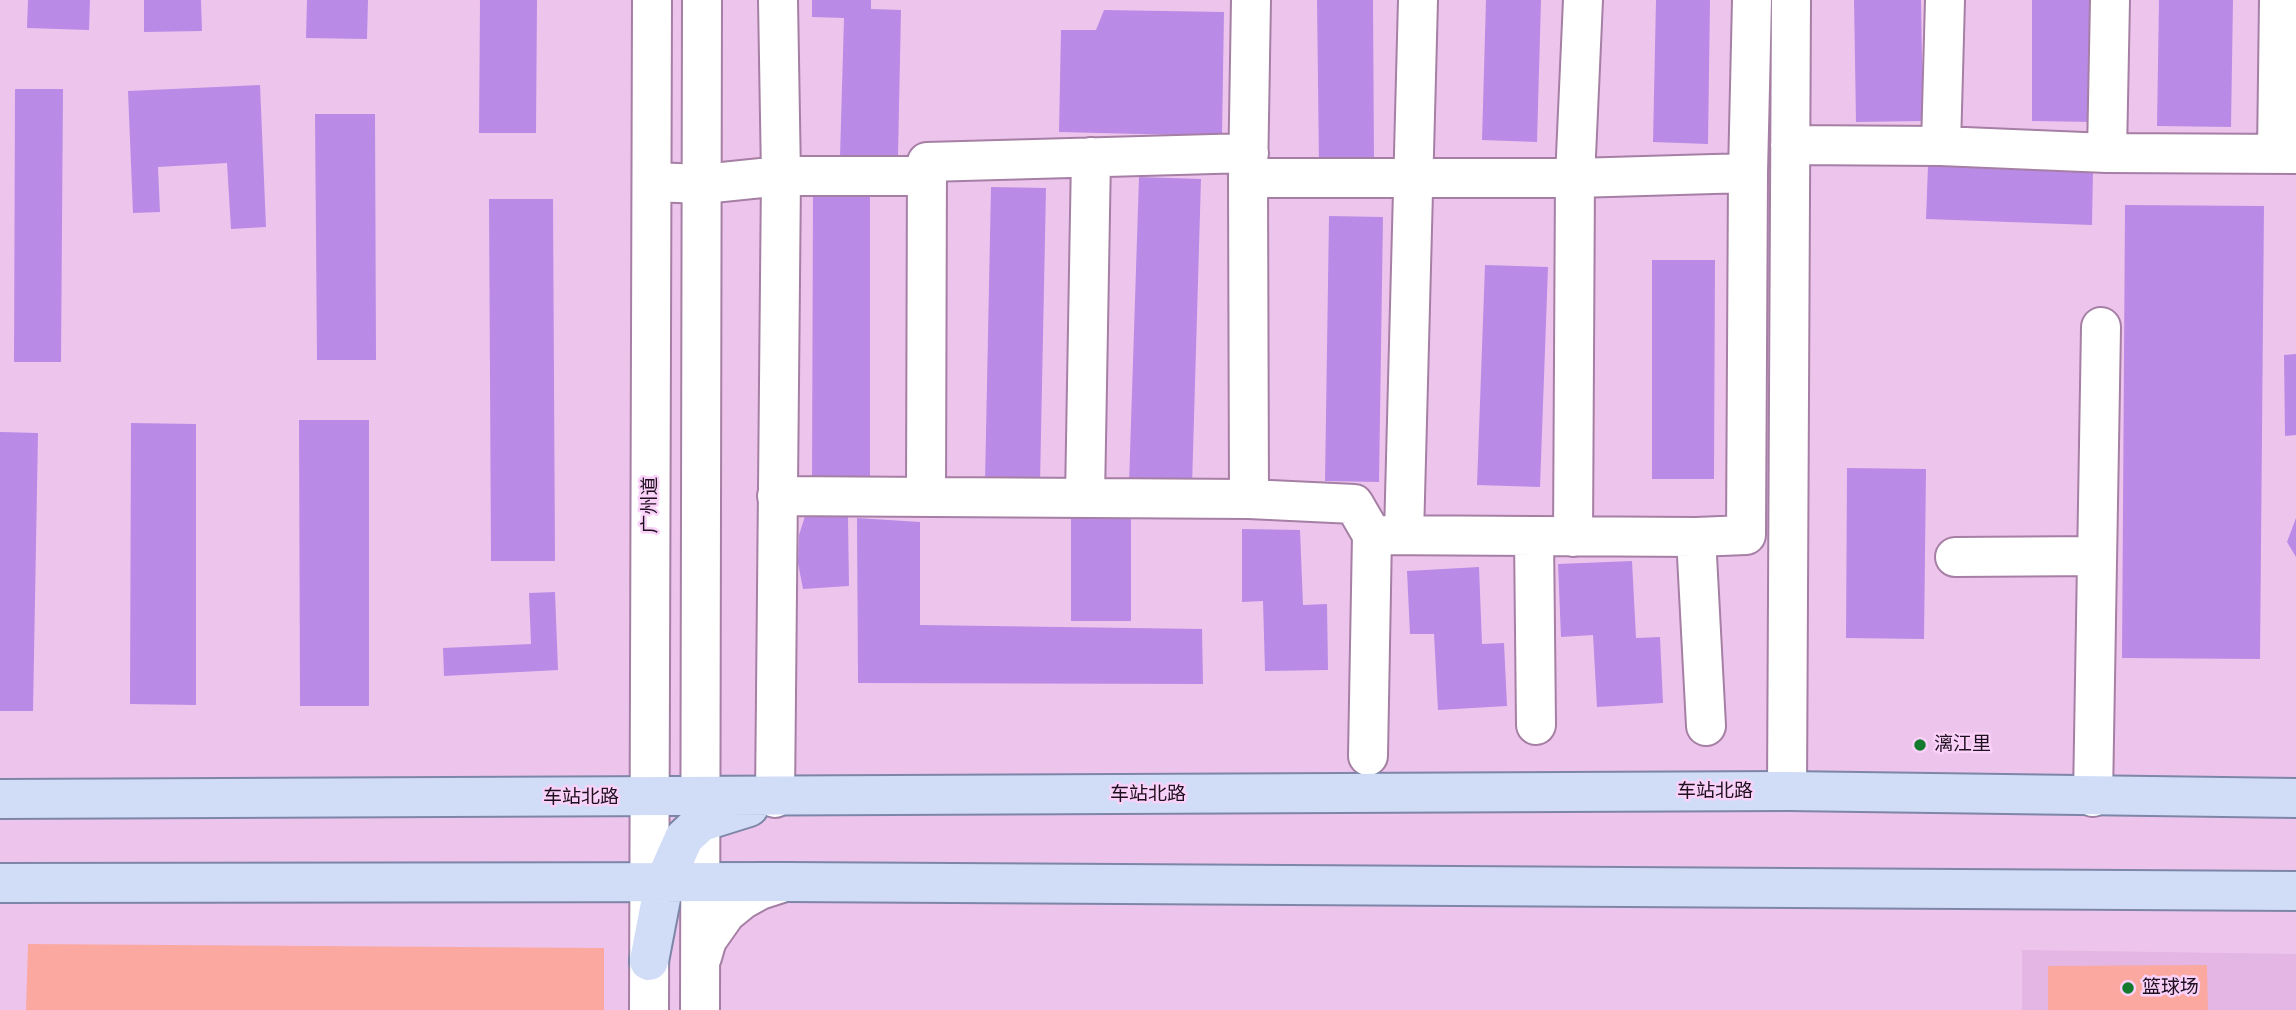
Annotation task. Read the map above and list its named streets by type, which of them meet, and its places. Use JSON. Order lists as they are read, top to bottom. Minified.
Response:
{"streets":{"main road":["车站北路"],"street":["广州道"]},"crossings":[["广州道","车站北路"]],"places":["漓江里","篮球场"]}
